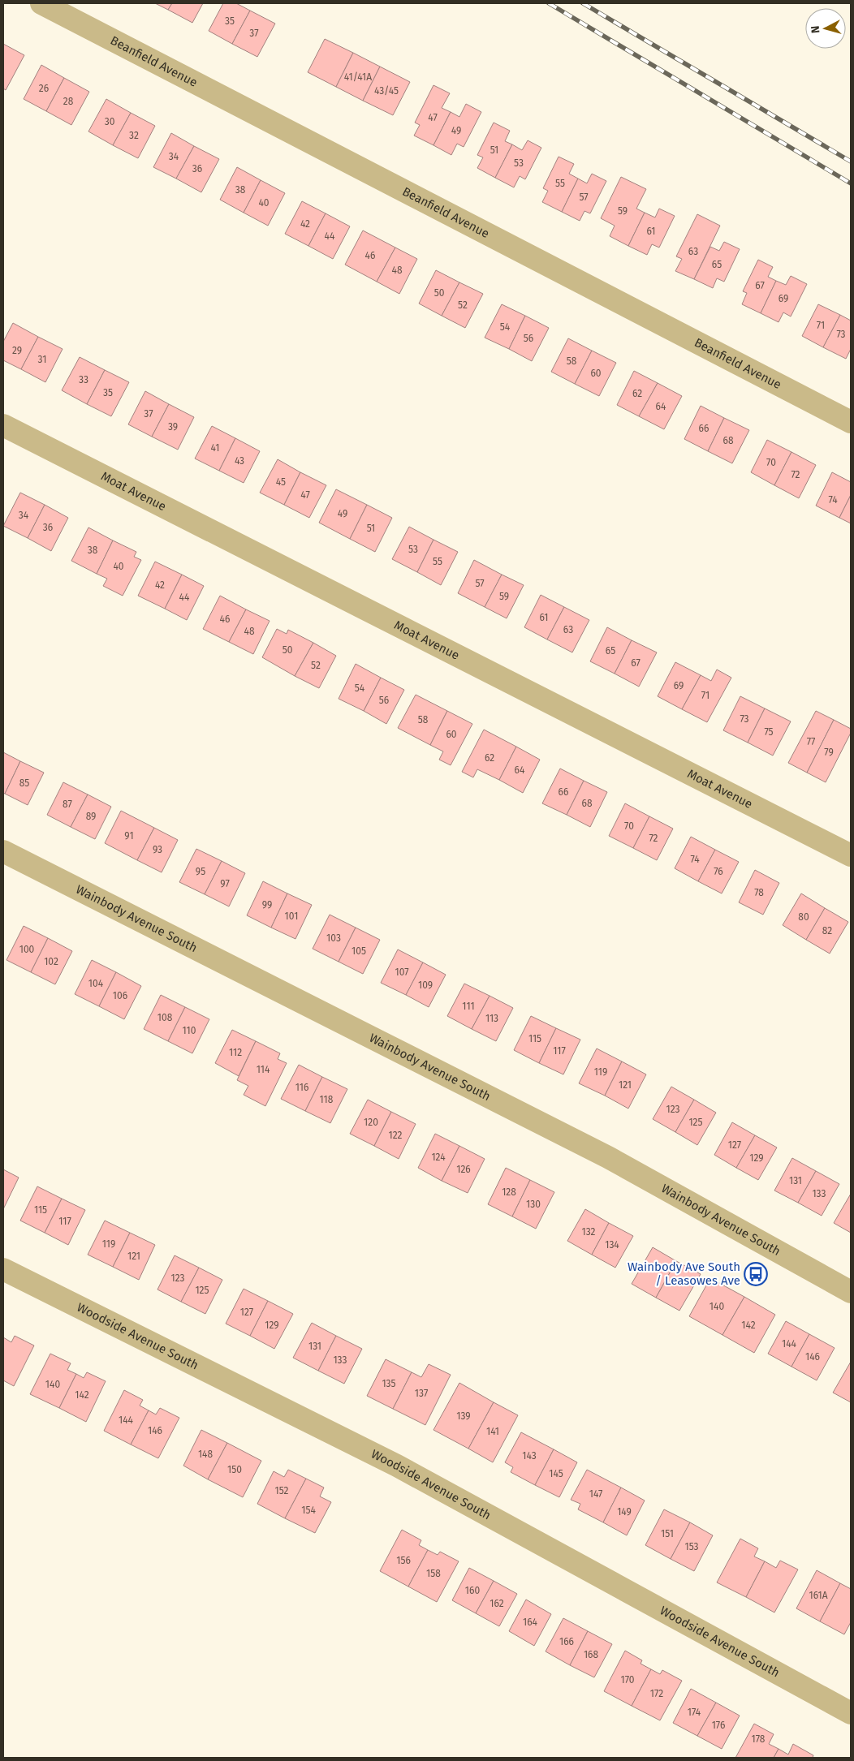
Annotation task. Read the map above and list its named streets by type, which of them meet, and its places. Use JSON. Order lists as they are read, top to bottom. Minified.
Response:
{"streets":{"street":["Beanfield Avenue","Moat Avenue","Wainbody Avenue South","Woodside Avenue South"]},"places":{"bus stop":["Wainbody Ave South / Leasowes Ave"]},"house_numbers":["35","37","41/41A","26","43/45","28","47","30","49","32","51","34","53","36","55","38","57","40","59","42","61","44","63","46","65","48","67","50","69","52","71","54","73","56","29","31","58","60","33","35","62","64","37","39","66","68","41","43","70","72","45","47","74","49","34","36","51","53","38","55","40","57","42","59","44","61","46","63","48","50","65","67","52","69","54","71","56","73","58","75","60","77","79","62","64","85","66","68","87","89","70","91","72","93","74","95","76","97","78","99","101","80","82","103","100","105","102","107","104","109","106","111","108","113","110","115","117","112","114","119","121","116","118","123","120","125","122","127","124","129","126","131","128","133","130","115","117","132","119","134","121","123","125","140","127","129","142","144","131","146","133","135","140","137","142","139","144","146","141","148","143","150","145","152","147","154","149","151","153","156","158","160","161A","162","164","166","168","170","172","174","176","178"],"north":"left"}
